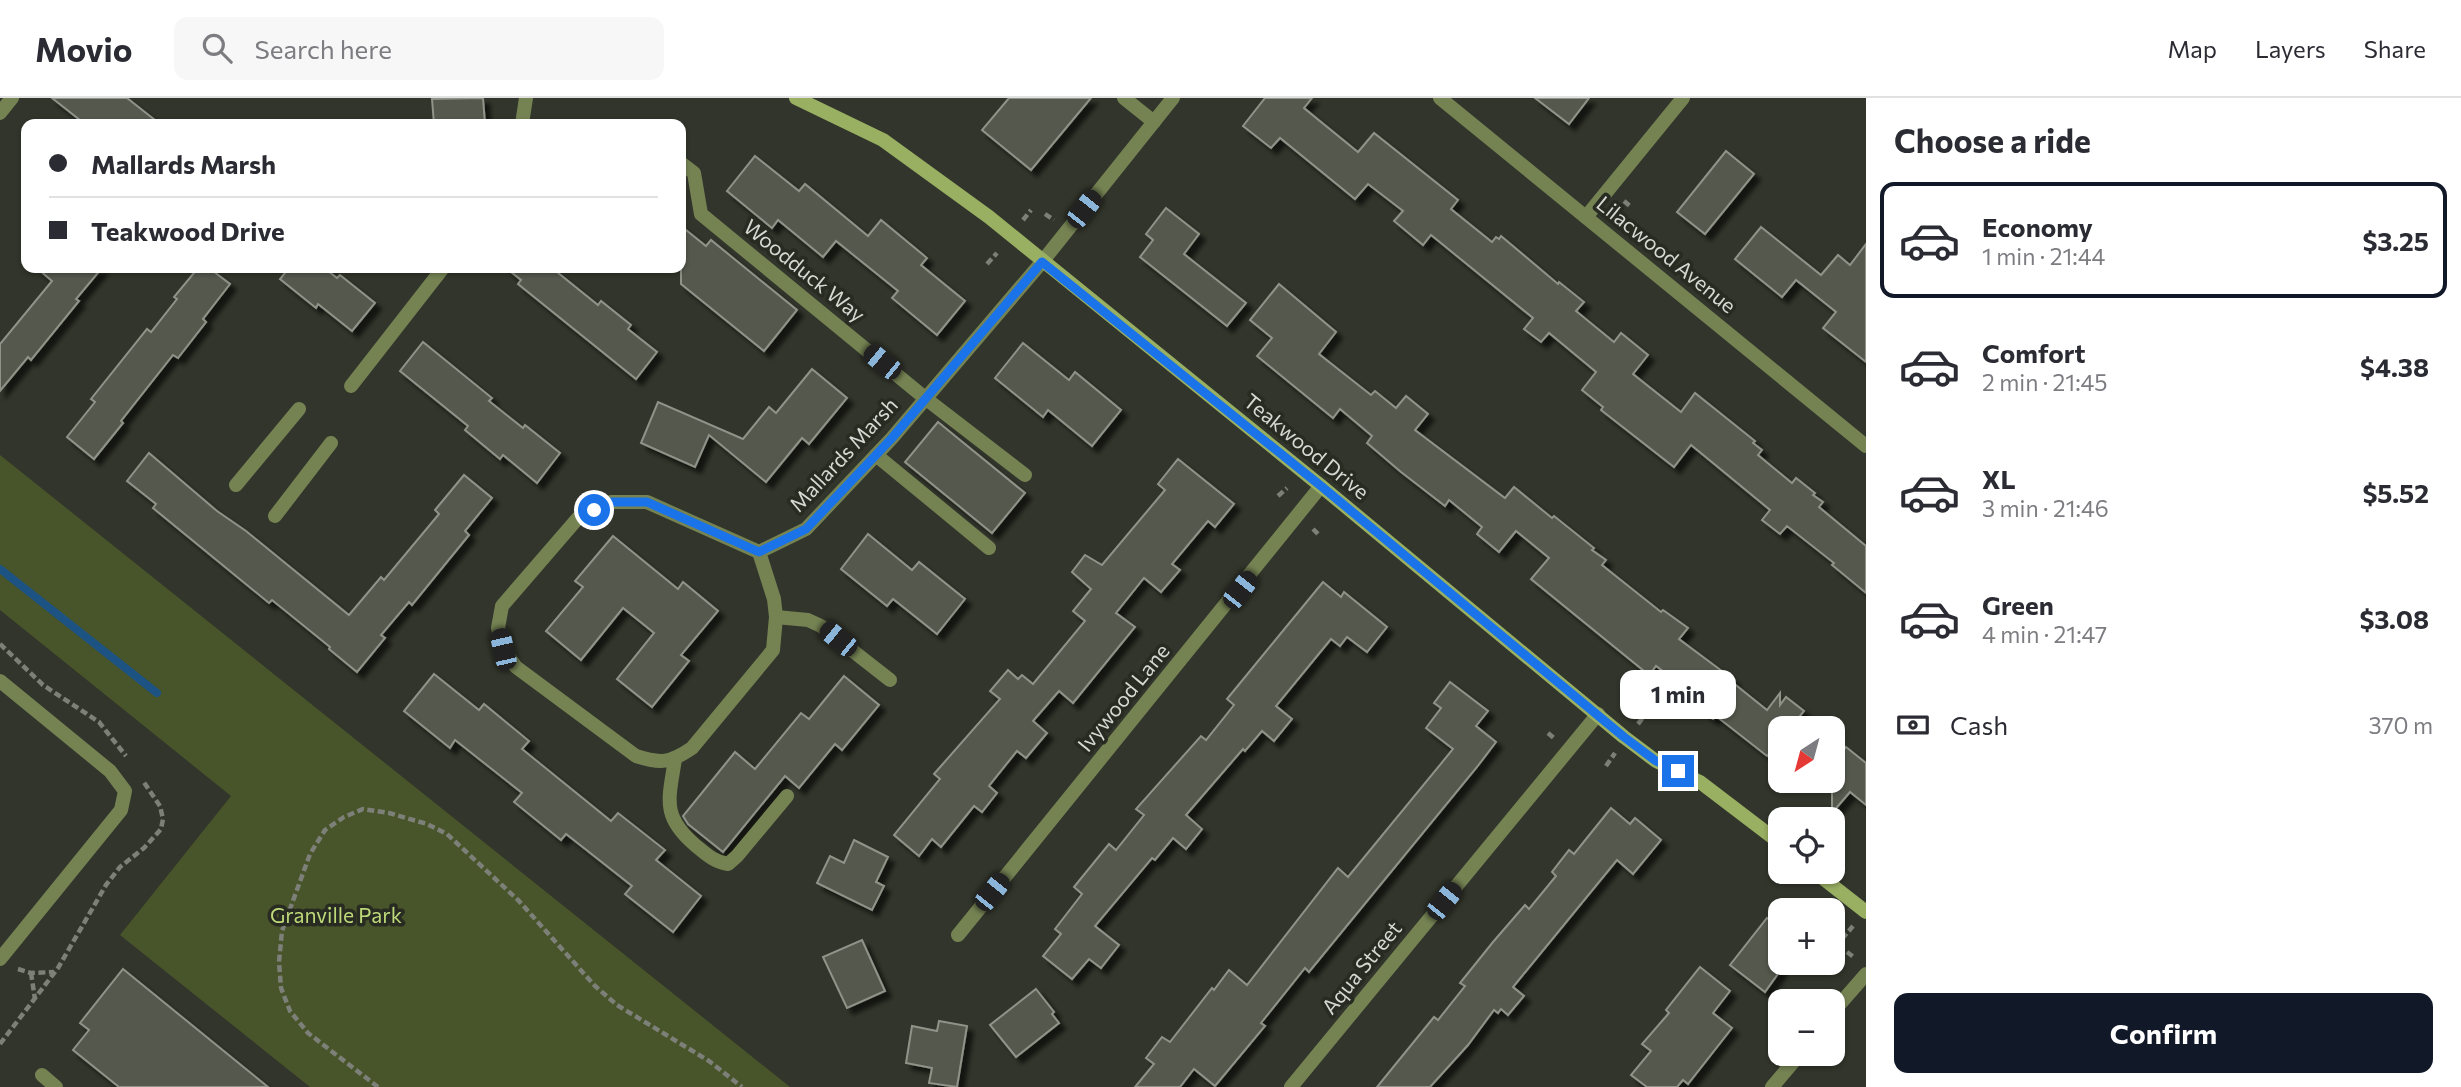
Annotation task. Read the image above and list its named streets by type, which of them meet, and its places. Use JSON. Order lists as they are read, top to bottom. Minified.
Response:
{"streets":{"street":["Lilacwood Avenue","Woodduck Way","Teakwood Drive","Mallards Marsh","Ivywood Lane","Aqua Street"]},"crossings":[["Woodduck Way","Mallards Marsh"],["Teakwood Drive","Mallards Marsh"],["Teakwood Drive","Ivywood Lane"],["Teakwood Drive","Aqua Street"]],"parks":["Granville Park"],"north":"bottom left","page":{"header":"Movio","search":"Search here","nav":["Map","Layers","Share"],"heading":"Choose a ride","banner":["Mallards Marsh","Teakwood Drive"],"list":[{"name":"Economy","note":"1 min · 21:44","value":"$3.25"},{"name":"Comfort","note":"2 min · 21:45","value":"$4.38"},{"name":"XL","note":"3 min · 21:46","value":"$5.52"},{"name":"Green","note":"4 min · 21:47","value":"$3.08"}],"bubble":"1 min","pay":["Cash","370 m"],"map_buttons":["+","−"],"buttons":"Confirm"}}
